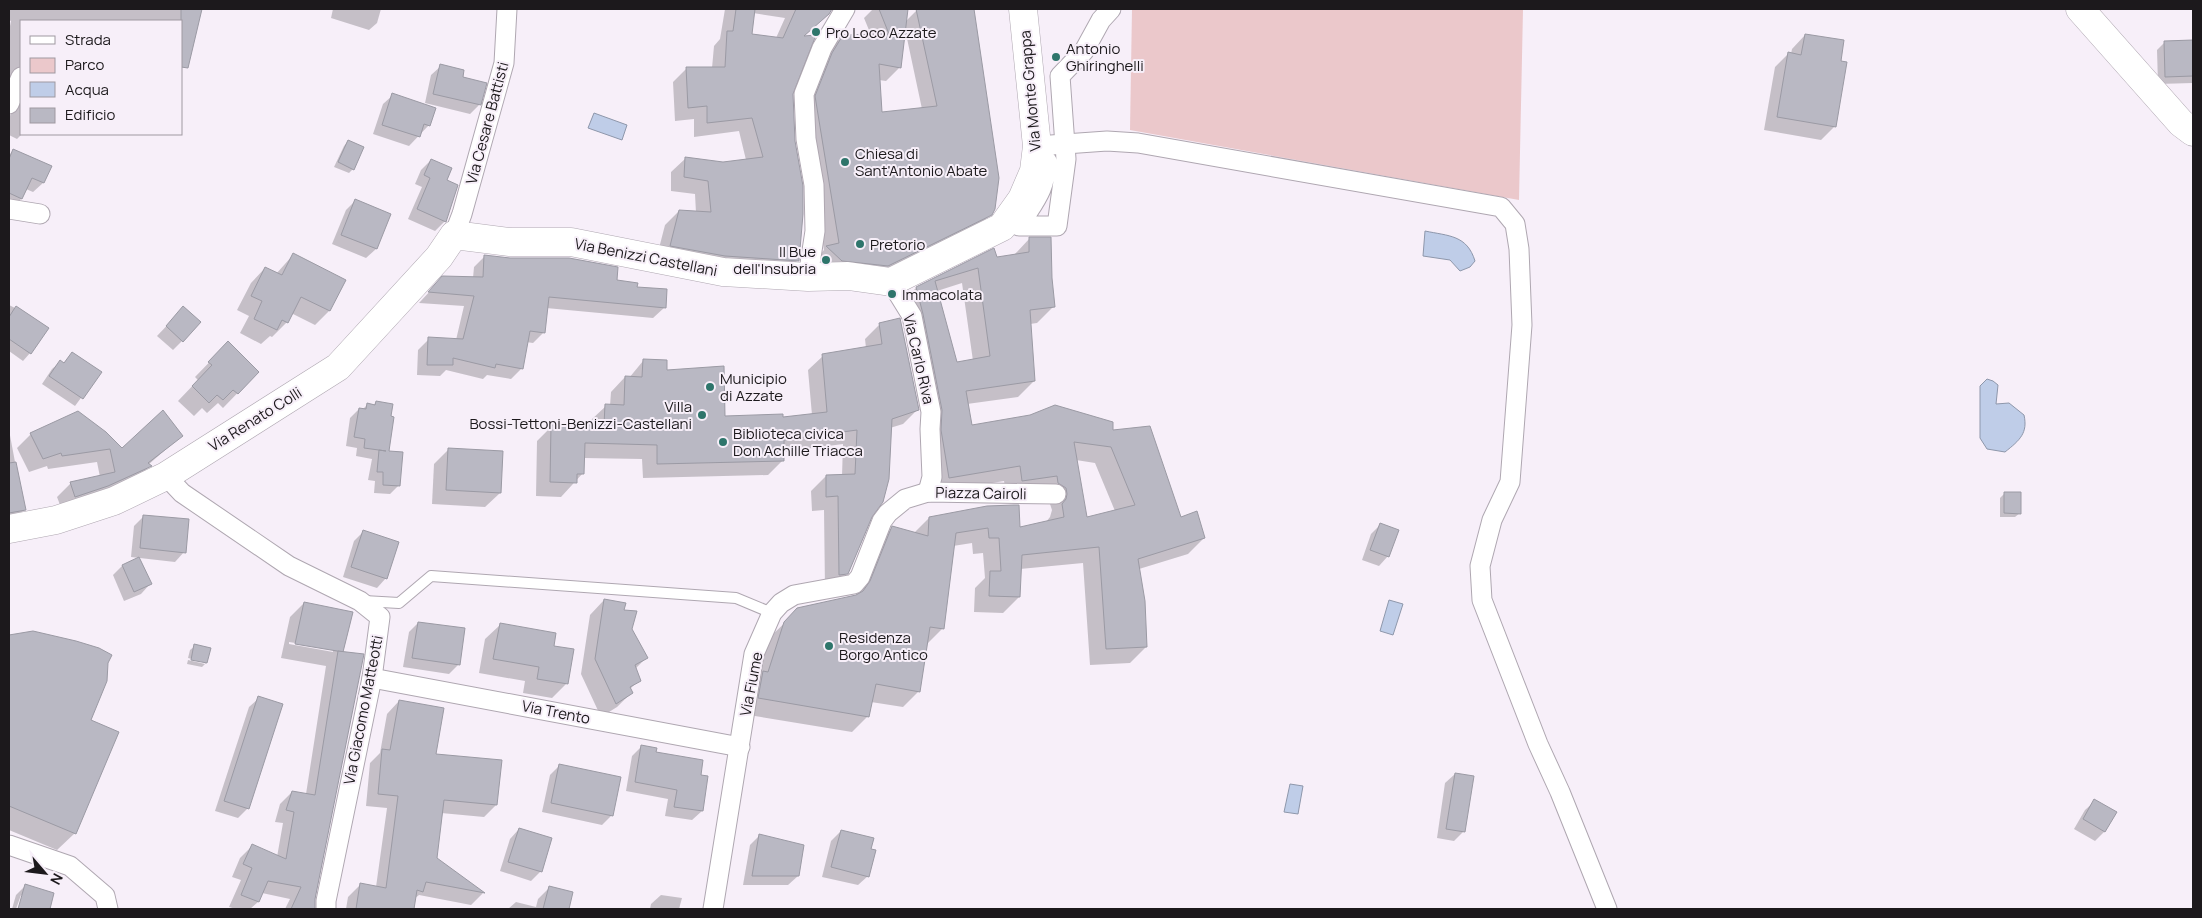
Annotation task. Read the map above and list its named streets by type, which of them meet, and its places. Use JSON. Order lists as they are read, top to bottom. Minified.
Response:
{"streets":{"street":["Via Monte Grappa","Via Cesare Battisti","Via Benizzi Castellani","Via Carlo Riva","Via Renato Colli","Piazza Cairoli","Via Fiume","Via Giacomo Matteotti","Via Trento"]},"crossings":[["Via Monte Grappa","Via Carlo Riva"],["Via Cesare Battisti","Via Benizzi Castellani"],["Via Cesare Battisti","Via Renato Colli"],["Via Benizzi Castellani","Via Renato Colli"],["Via Carlo Riva","Piazza Cairoli"],["Via Renato Colli","Via Giacomo Matteotti"],["Piazza Cairoli","Via Fiume"],["Via Fiume","Via Trento"],["Via Giacomo Matteotti","Via Trento"]],"places":["Pro Loco Azzate","Antonio Ghiringhelli","Chiesa di Sant'Antonio Abate","Pretorio","Il Bue dell'Insubria","Immacolata","Municipio di Azzate","Villa Bossi-Tettoni-Benizzi-Castellani","Biblioteca civica Don Achille Triacca","Residenza Borgo Antico"],"legend":["Strada","Parco","Acqua","Edificio"],"north":"bottom right"}
